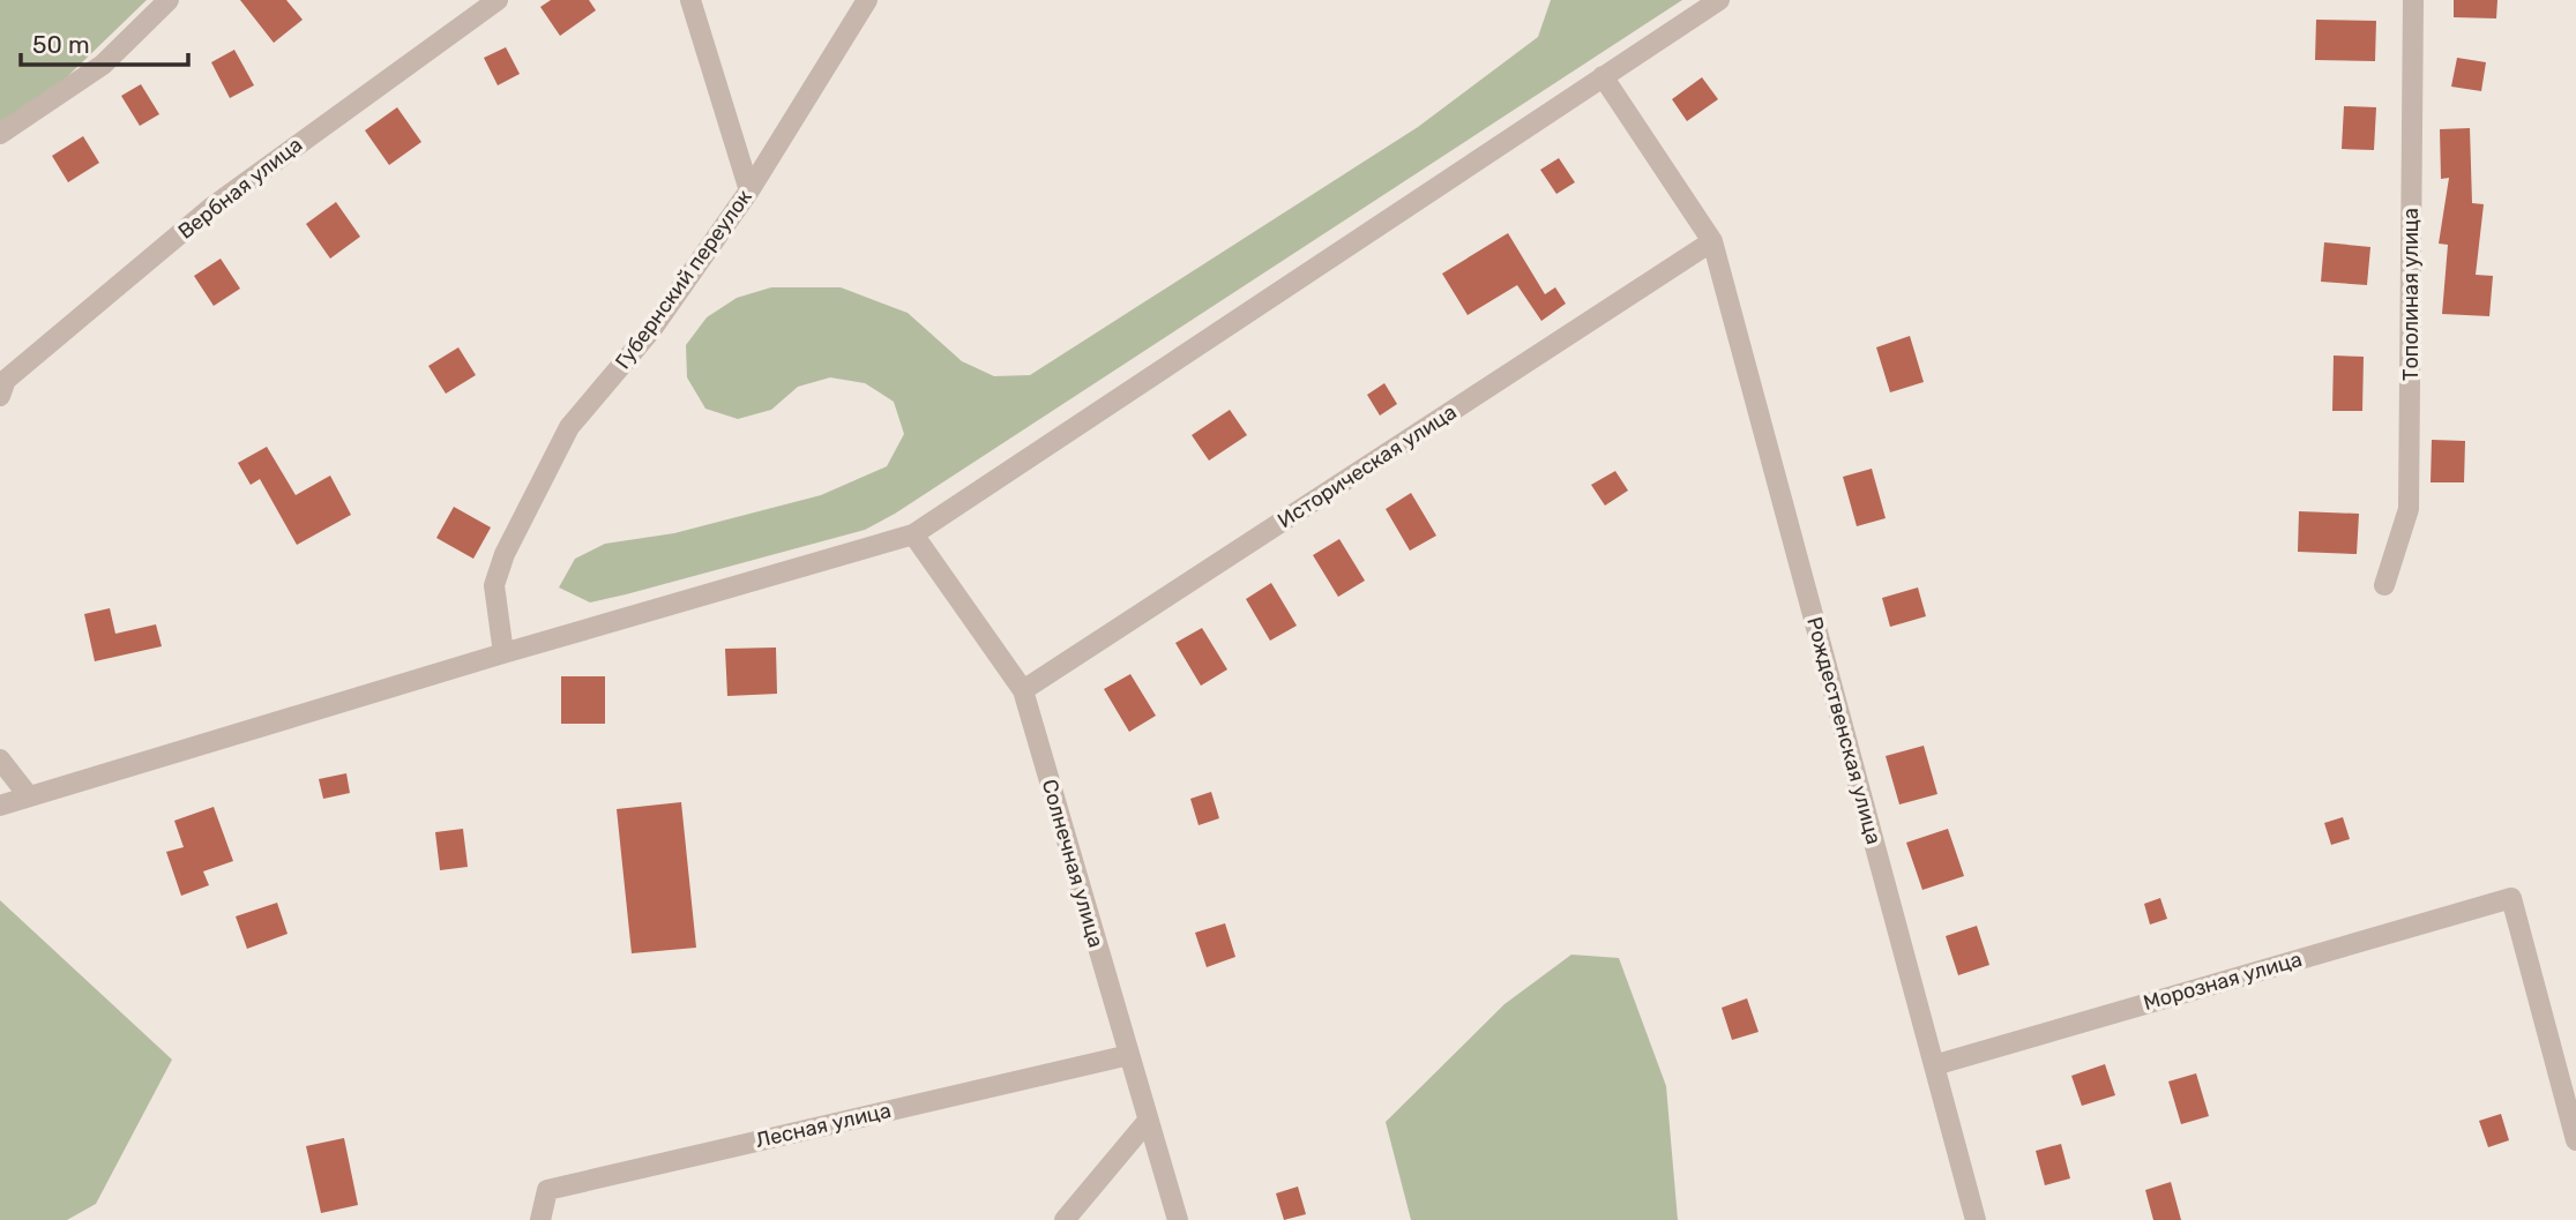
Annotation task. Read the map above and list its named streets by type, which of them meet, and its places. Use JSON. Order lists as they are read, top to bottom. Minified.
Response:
{"streets":{"street":["Вербная улица","Губернский переулок","Тополиная улица","Историческая улица","Рождественская улица","Солнечная улица","Морозная улица","Лесная улица"]},"crossings":[["Историческая улица","Рождественская улица"],["Историческая улица","Солнечная улица"],["Рождественская улица","Морозная улица"],["Солнечная улица","Лесная улица"]],"scale_bar":"50 m"}
